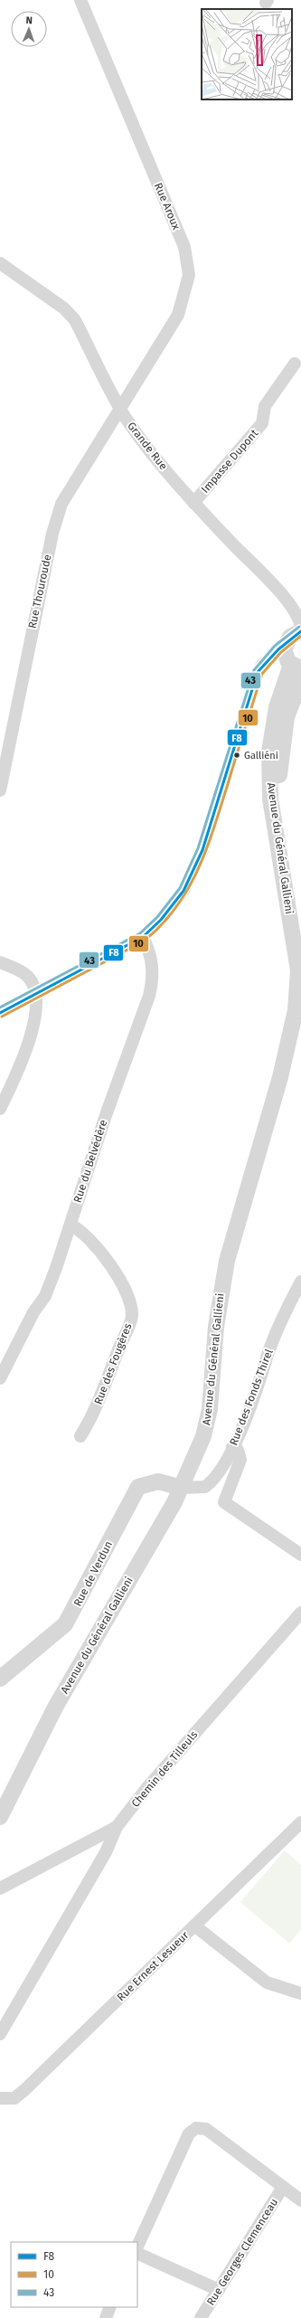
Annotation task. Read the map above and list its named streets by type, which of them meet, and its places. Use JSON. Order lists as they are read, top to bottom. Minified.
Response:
{"streets":{"street":["Rue Aroux","Grande Rue","Impasse Dupont","Rue Thouroude","Avenue du Général Gallieni","Rue du Belvédère","Rue des Fougères","Rue des Fonds Thirel","Rue de Verdun","Chemin des Tilleuls","Rue Ernest Lesueur","Rue Georges Clemenceau"]},"crossings":[["Rue Aroux","Grande Rue"],["Rue Aroux","Rue Thouroude"],["Grande Rue","Impasse Dupont"],["Grande Rue","Rue Thouroude"],["Avenue du Général Gallieni","Rue des Fonds Thirel"],["Avenue du Général Gallieni","Rue de Verdun"],["Rue du Belvédère","Rue des Fougères"],["Rue des Fonds Thirel","Rue de Verdun"]],"places":["Galliéni"],"lines":["transit line 43","transit line F8","transit line 10"],"legend":["F8","10","43"],"north":"top"}
